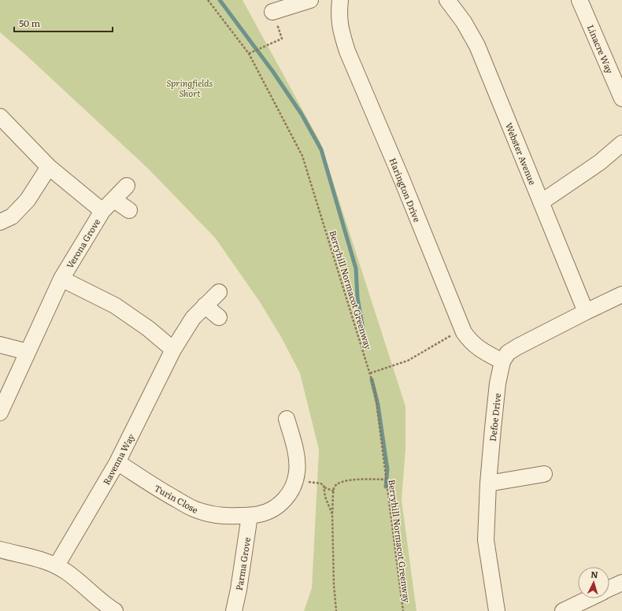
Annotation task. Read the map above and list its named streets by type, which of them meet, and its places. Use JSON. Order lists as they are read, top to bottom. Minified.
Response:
{"streets":{"street":["Linacre Way","Webster Avenue","Harington Drive","Verona Grove","Defoe Drive","Ravenna Way","Turin Close","Parma Grove"],"path":["Berryhill Normacot Greenway"]},"crossings":[["Webster Avenue","Defoe Drive"],["Harington Drive","Defoe Drive"],["Ravenna Way","Turin Close"],["Turin Close","Parma Grove"]],"parks":["Springfields Short"],"scale_bar":"50 m","north":"top"}
